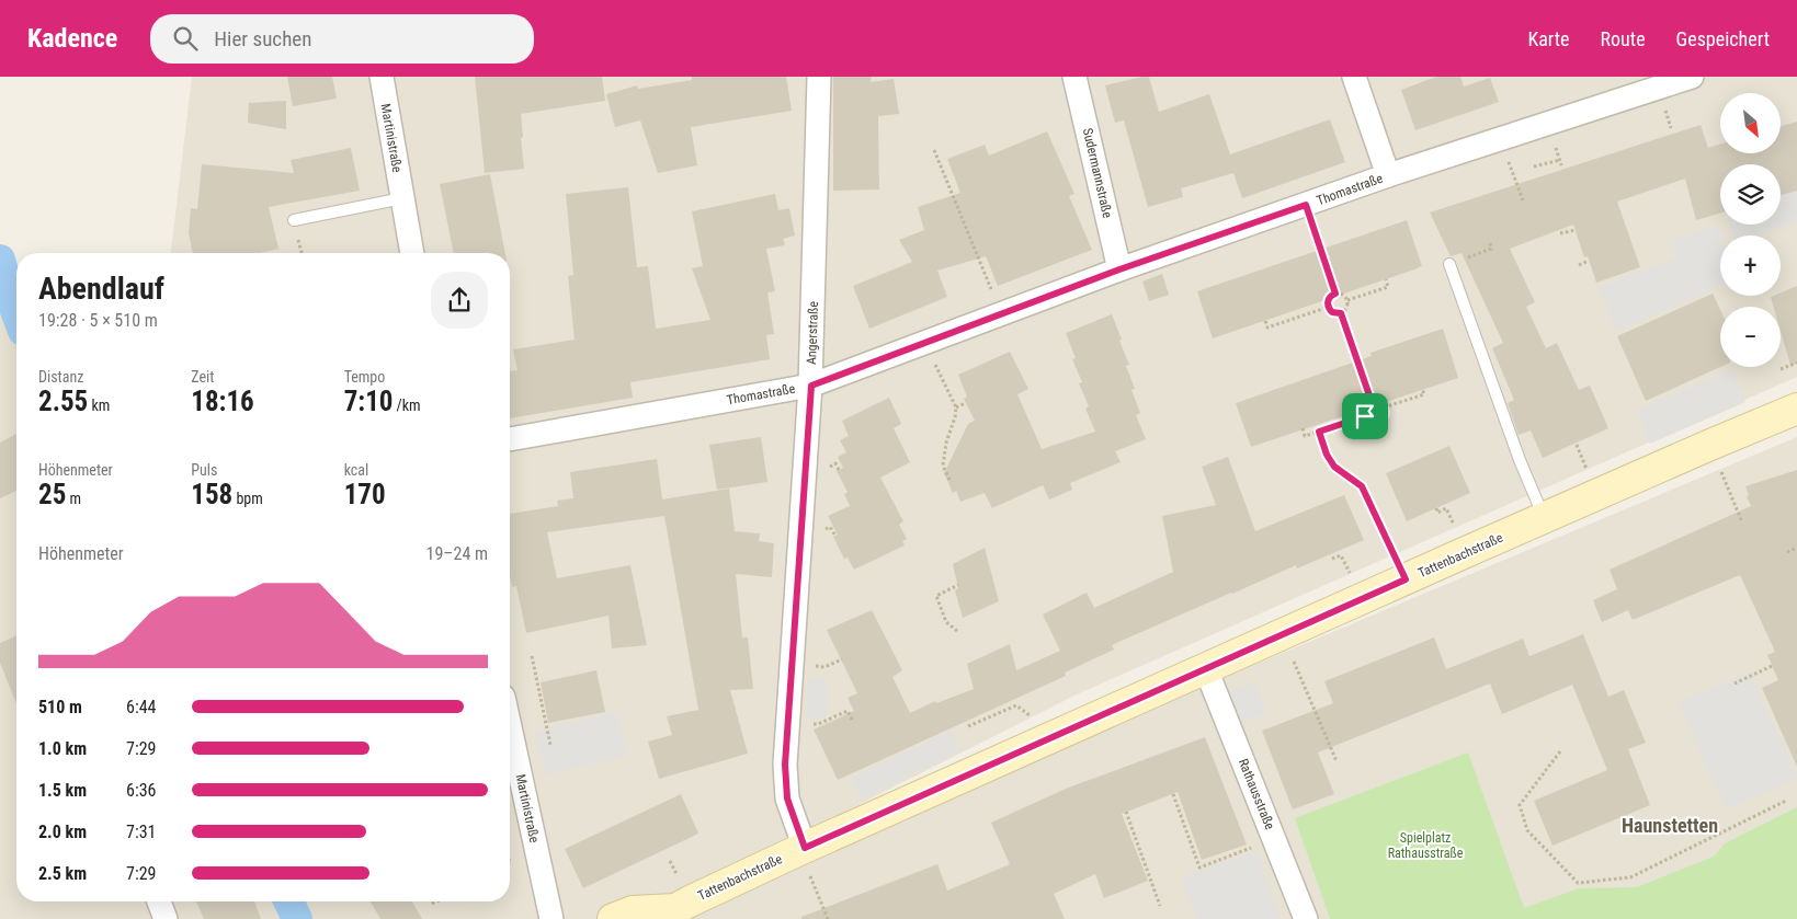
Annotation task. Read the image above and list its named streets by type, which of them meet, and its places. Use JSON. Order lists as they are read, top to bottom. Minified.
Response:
{"streets":{"street":["Martinistraße","Sudermannstraße","Thomastraße","Angerstraße","Tattenbachstraße","Rathausstraße"]},"crossings":[["Sudermannstraße","Thomastraße"],["Thomastraße","Angerstraße"],["Angerstraße","Tattenbachstraße"],["Tattenbachstraße","Rathausstraße"]],"districts":["Haunstetten"],"parks":["Spielplatz Rathausstraße"],"north":"bottom right","page":{"header":"Kadence","search":"Hier suchen","nav":["Karte","Route","Gespeichert"],"map_buttons":["+","−"],"heading":["Abendlauf","19:28 · 5 × 510 m"],"stats":[["Distanz","2.55 km"],["Zeit","18:16"],["Tempo","7:10 /km"],["Höhenmeter","25 m"],["Puls","158 bpm"],["kcal","170"]],"chart":["Höhenmeter","19–24 m"],"list":[{"name":"510 m","note":"6:44"},{"name":"1.0 km","note":"7:29"},{"name":"1.5 km","note":"6:36"},{"name":"2.0 km","note":"7:31"},{"name":"2.5 km","note":"7:29"}]}}
